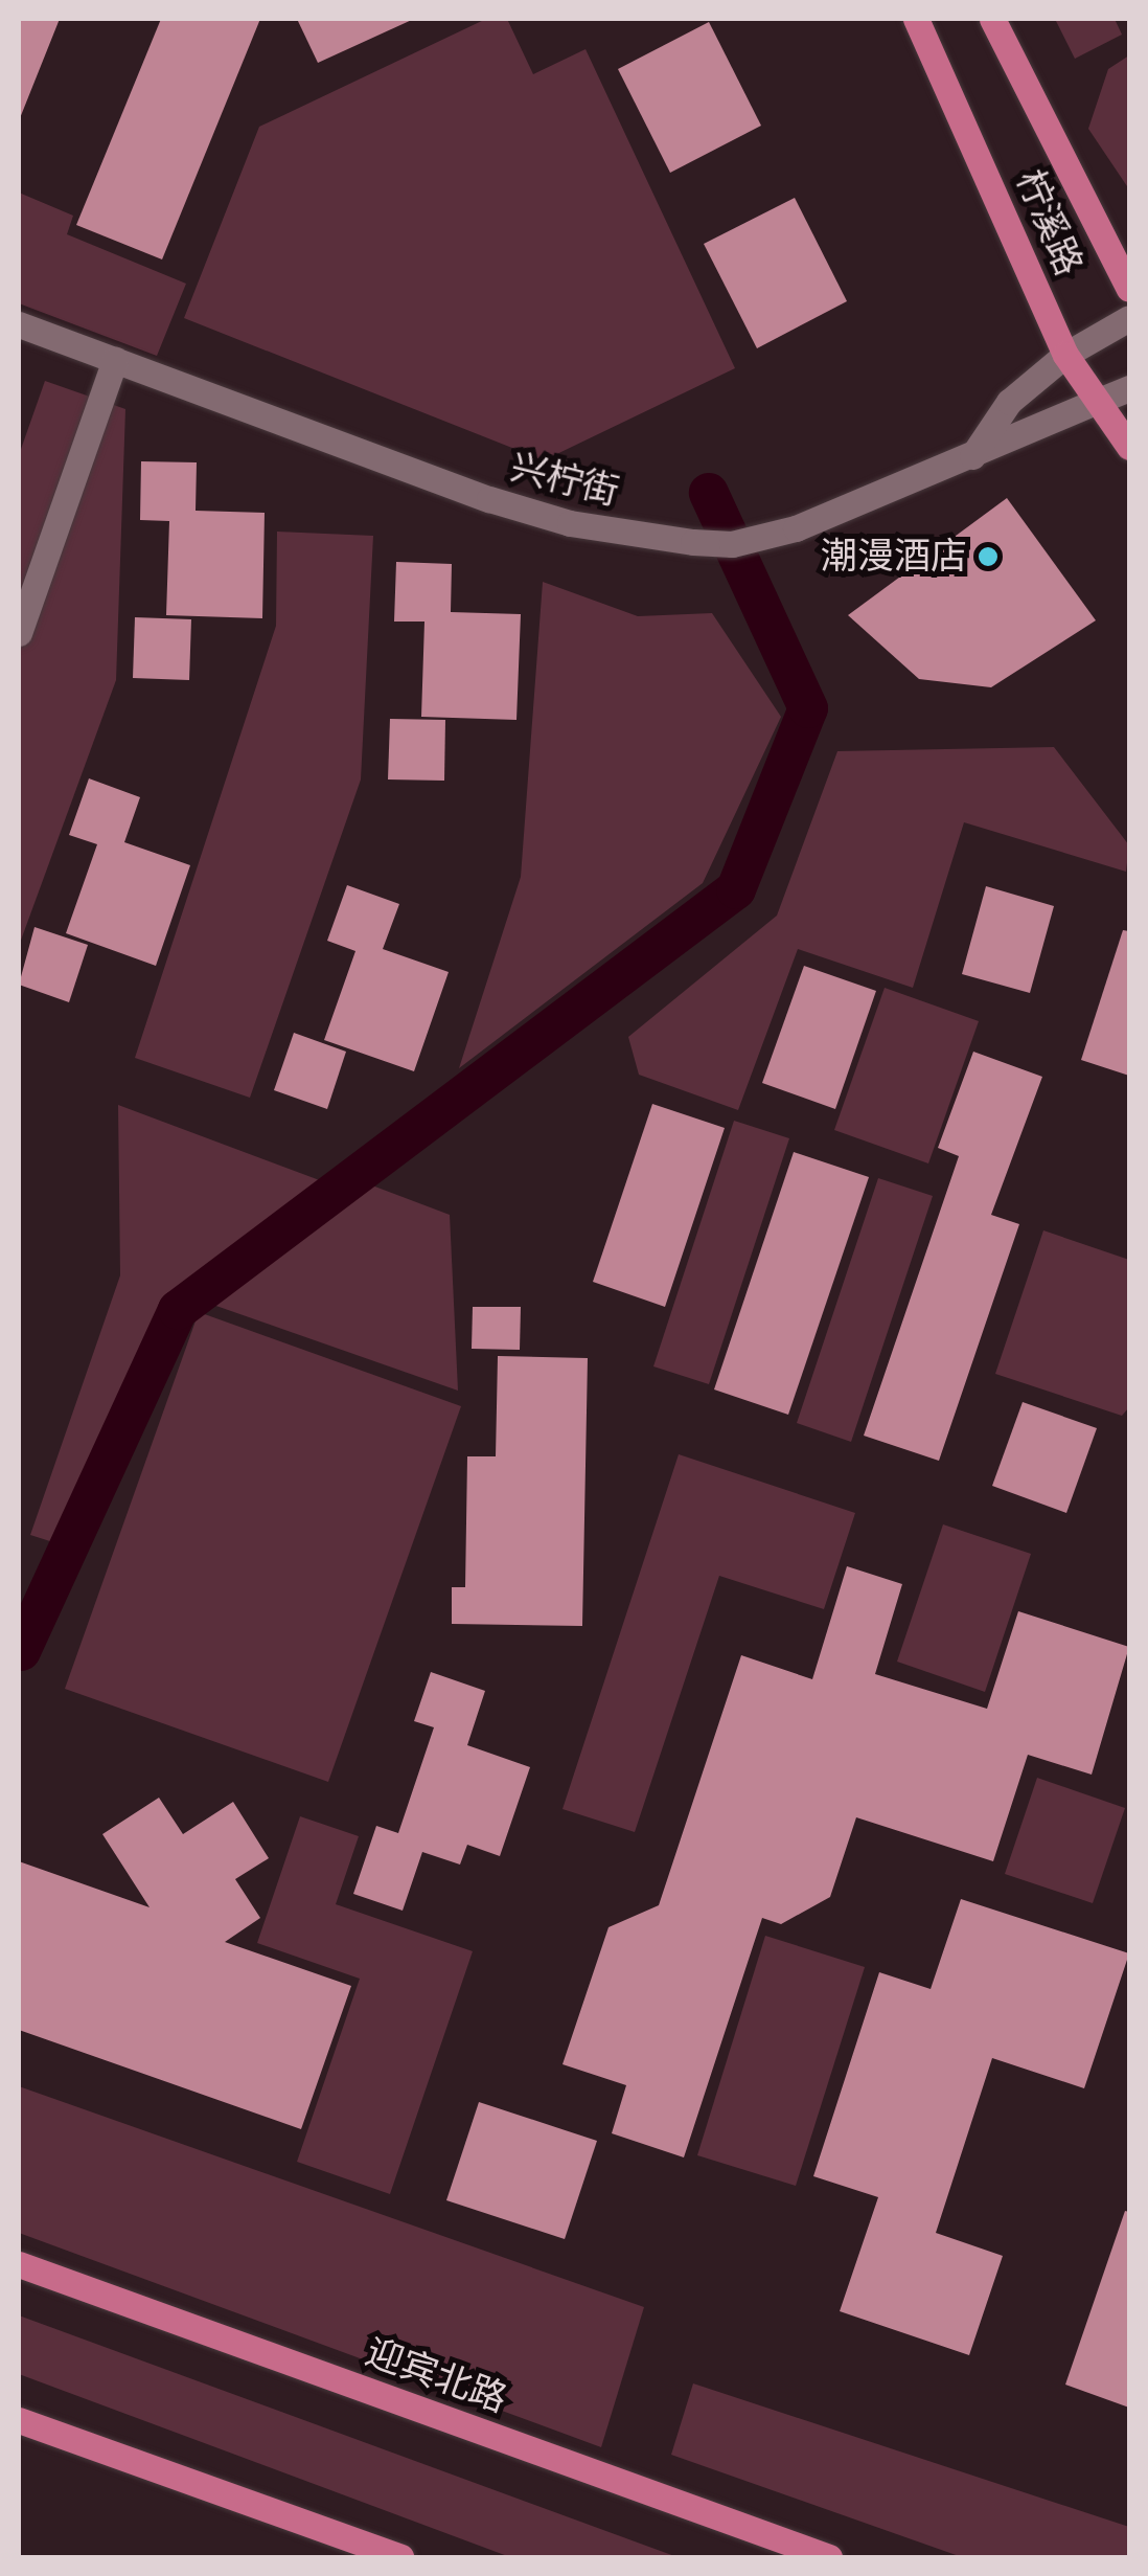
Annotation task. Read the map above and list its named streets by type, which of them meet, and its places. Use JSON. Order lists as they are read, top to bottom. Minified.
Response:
{"streets":{"main road":["柠溪路","迎宾北路"],"street":["兴柠街"]},"crossings":[["柠溪路","兴柠街"]],"places":["潮漫酒店"]}
